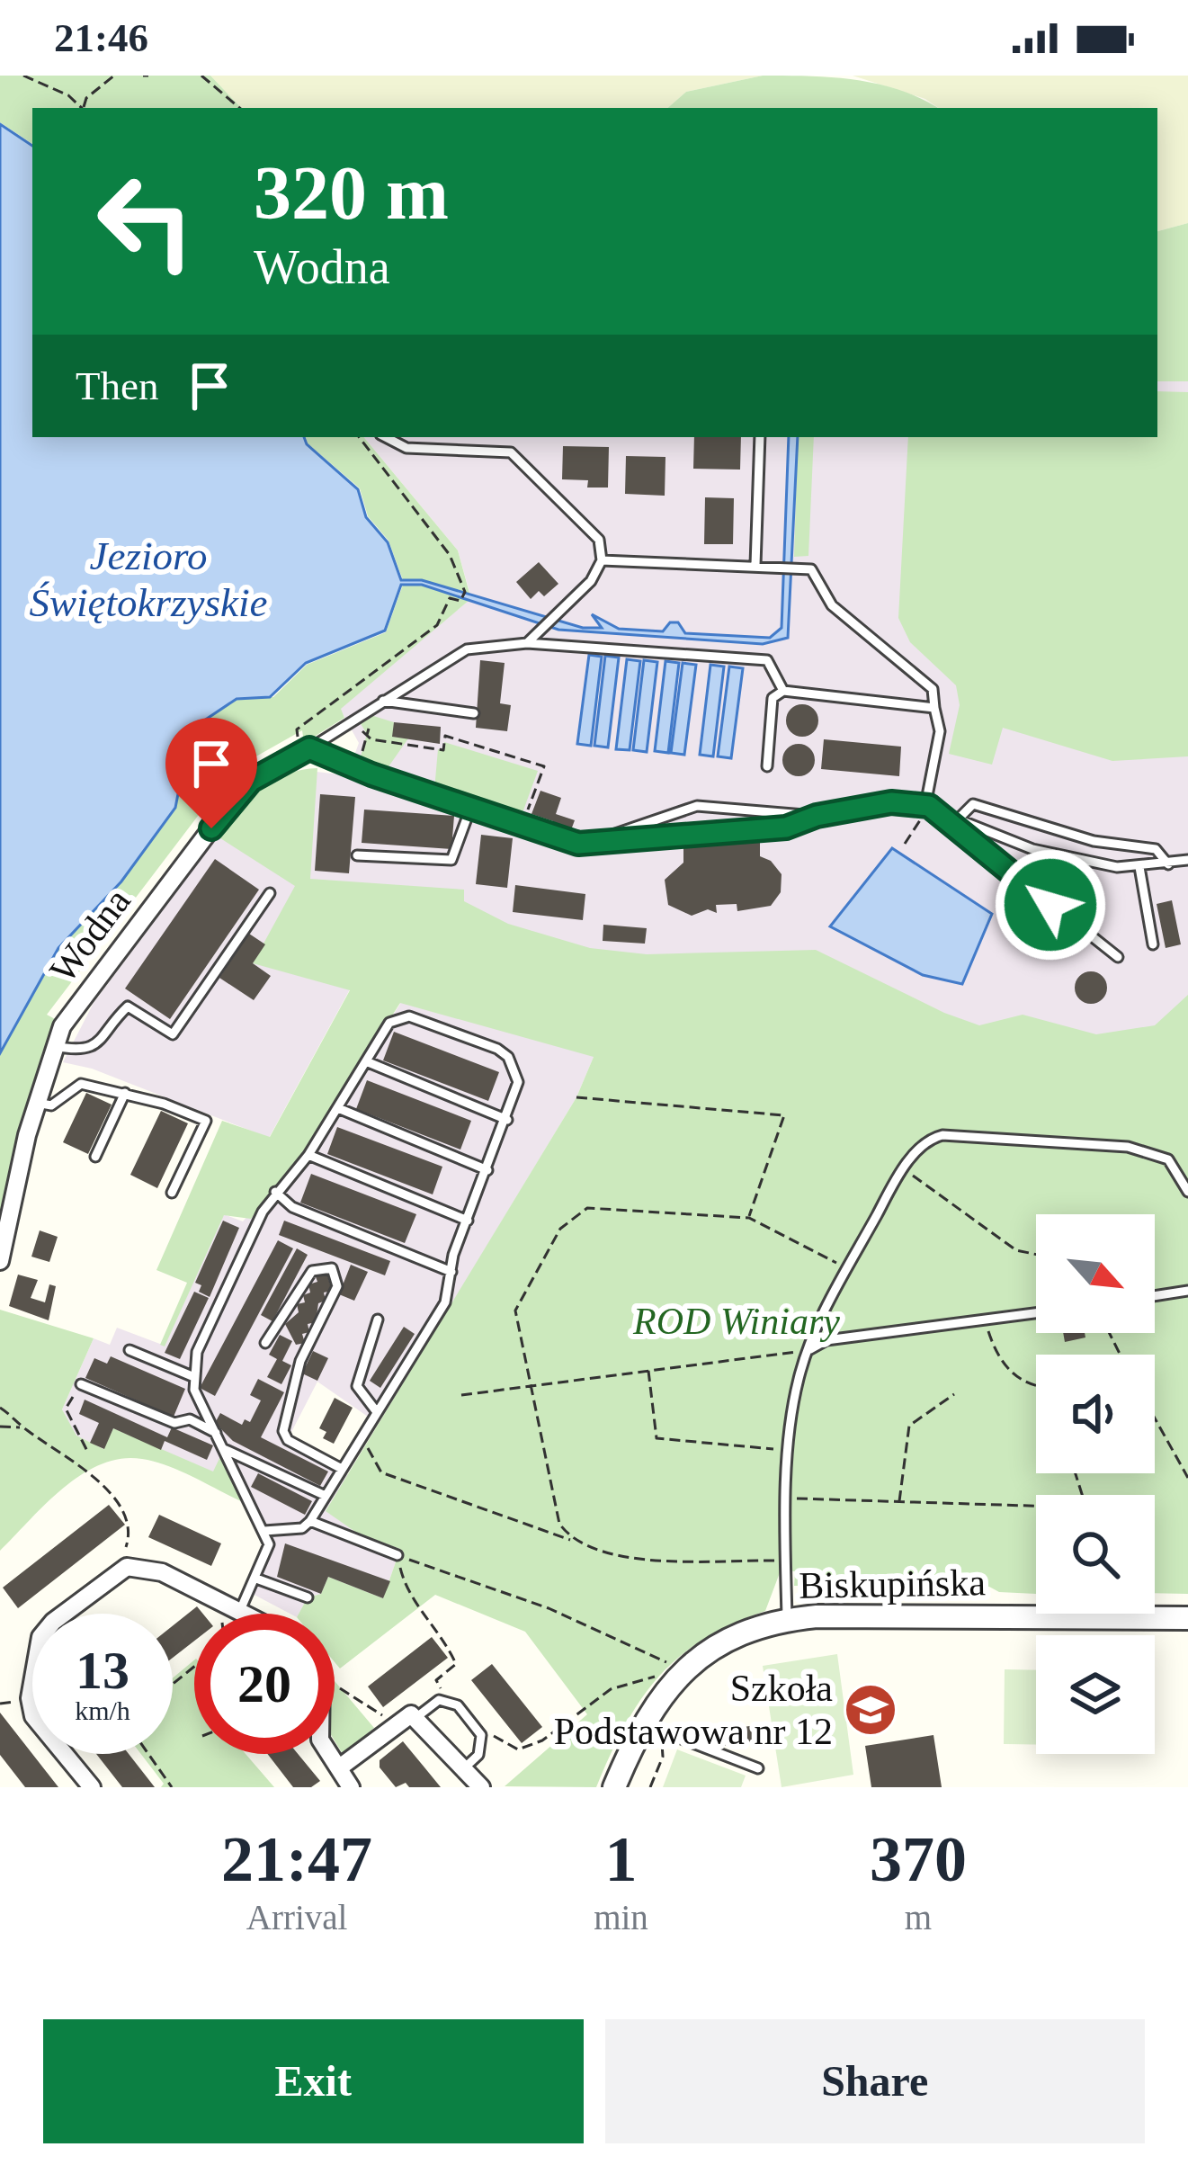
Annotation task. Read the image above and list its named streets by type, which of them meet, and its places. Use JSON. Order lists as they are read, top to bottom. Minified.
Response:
{"streets":{"street":["Wodna","Biskupińska"]},"water":["Jezioro Świętokrzyskie"],"parks":["ROD Winiary"],"places":{"school or university":["Szkoła Podstawowa nr 12"]},"north":"bottom right","page":{"status":"21:46","turn":["320 m","Wodna"],"then":"Then","speed":"13 km/h","limit":"20","eta":["21:47","Arrival","1","min","370","m"],"buttons":["Exit","Share"]}}
